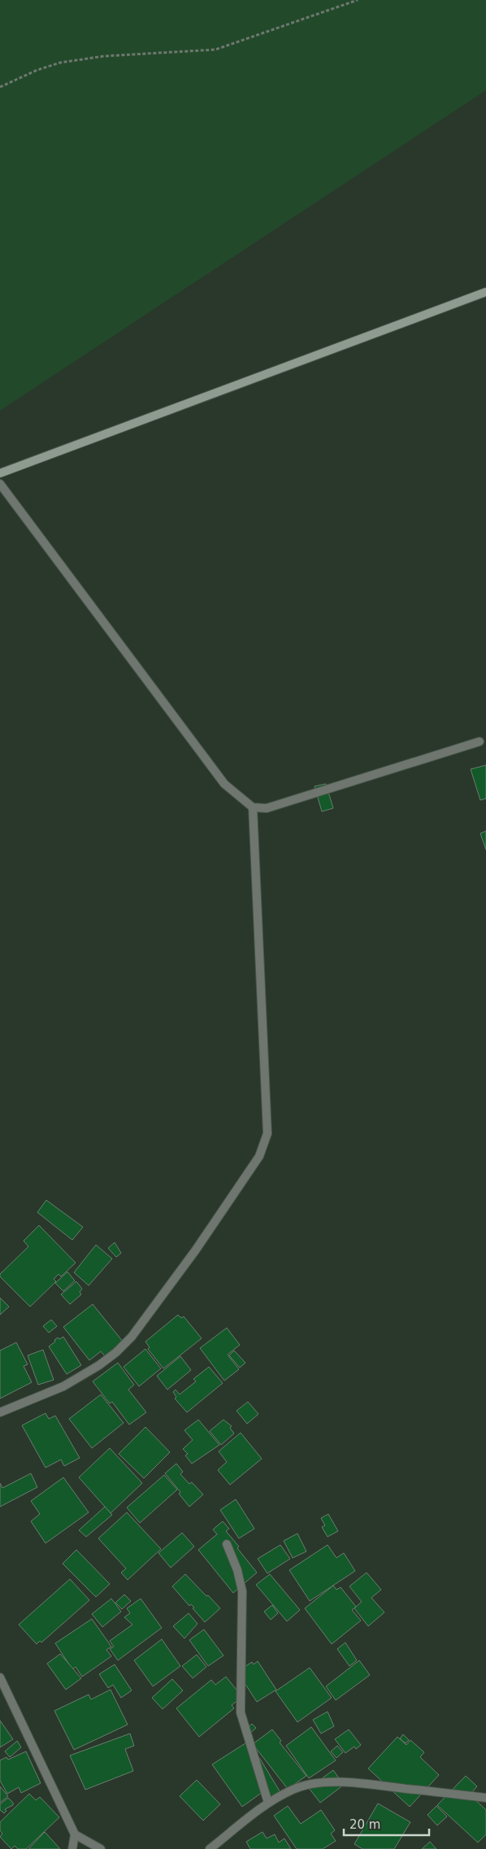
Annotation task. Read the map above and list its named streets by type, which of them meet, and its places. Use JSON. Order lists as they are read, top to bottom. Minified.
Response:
{"scale_bar":"20 m"}
